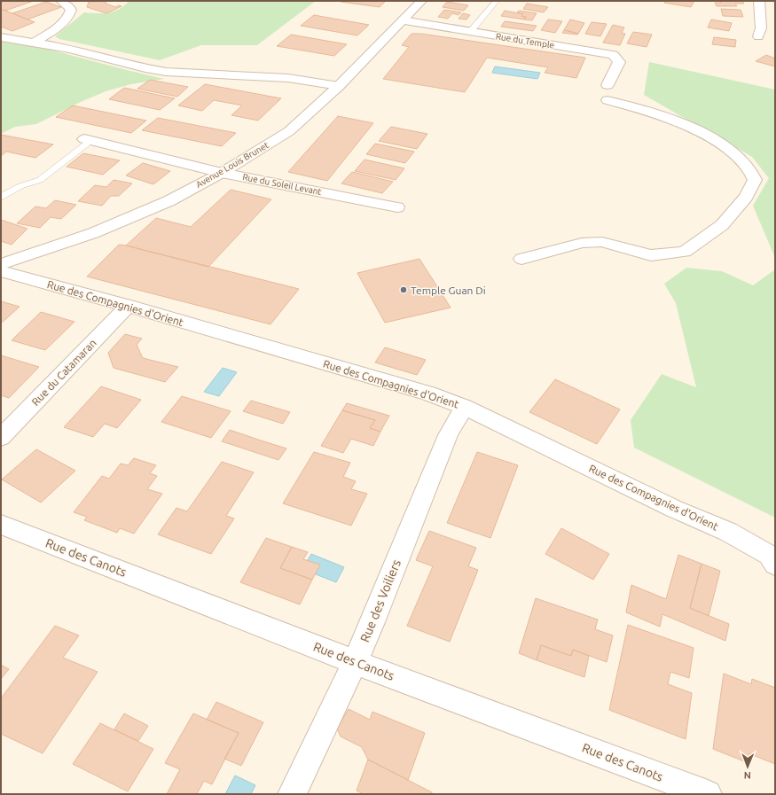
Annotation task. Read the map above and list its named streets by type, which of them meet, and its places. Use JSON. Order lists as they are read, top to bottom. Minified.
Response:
{"streets":{"street":["Rue du Temple","Avenue Louis Brunet","Rue du Soleil Levant","Rue des Compagnies d'Orient","Rue du Catamaran","Rue des Canots","Rue des Voiliers"]},"crossings":[["Rue du Temple","Avenue Louis Brunet"],["Avenue Louis Brunet","Rue du Soleil Levant"],["Rue des Compagnies d'Orient","Rue du Catamaran"],["Rue des Compagnies d'Orient","Rue des Voiliers"],["Rue des Canots","Rue des Voiliers"]],"places":["Temple Guan Di"],"north":"bottom"}
